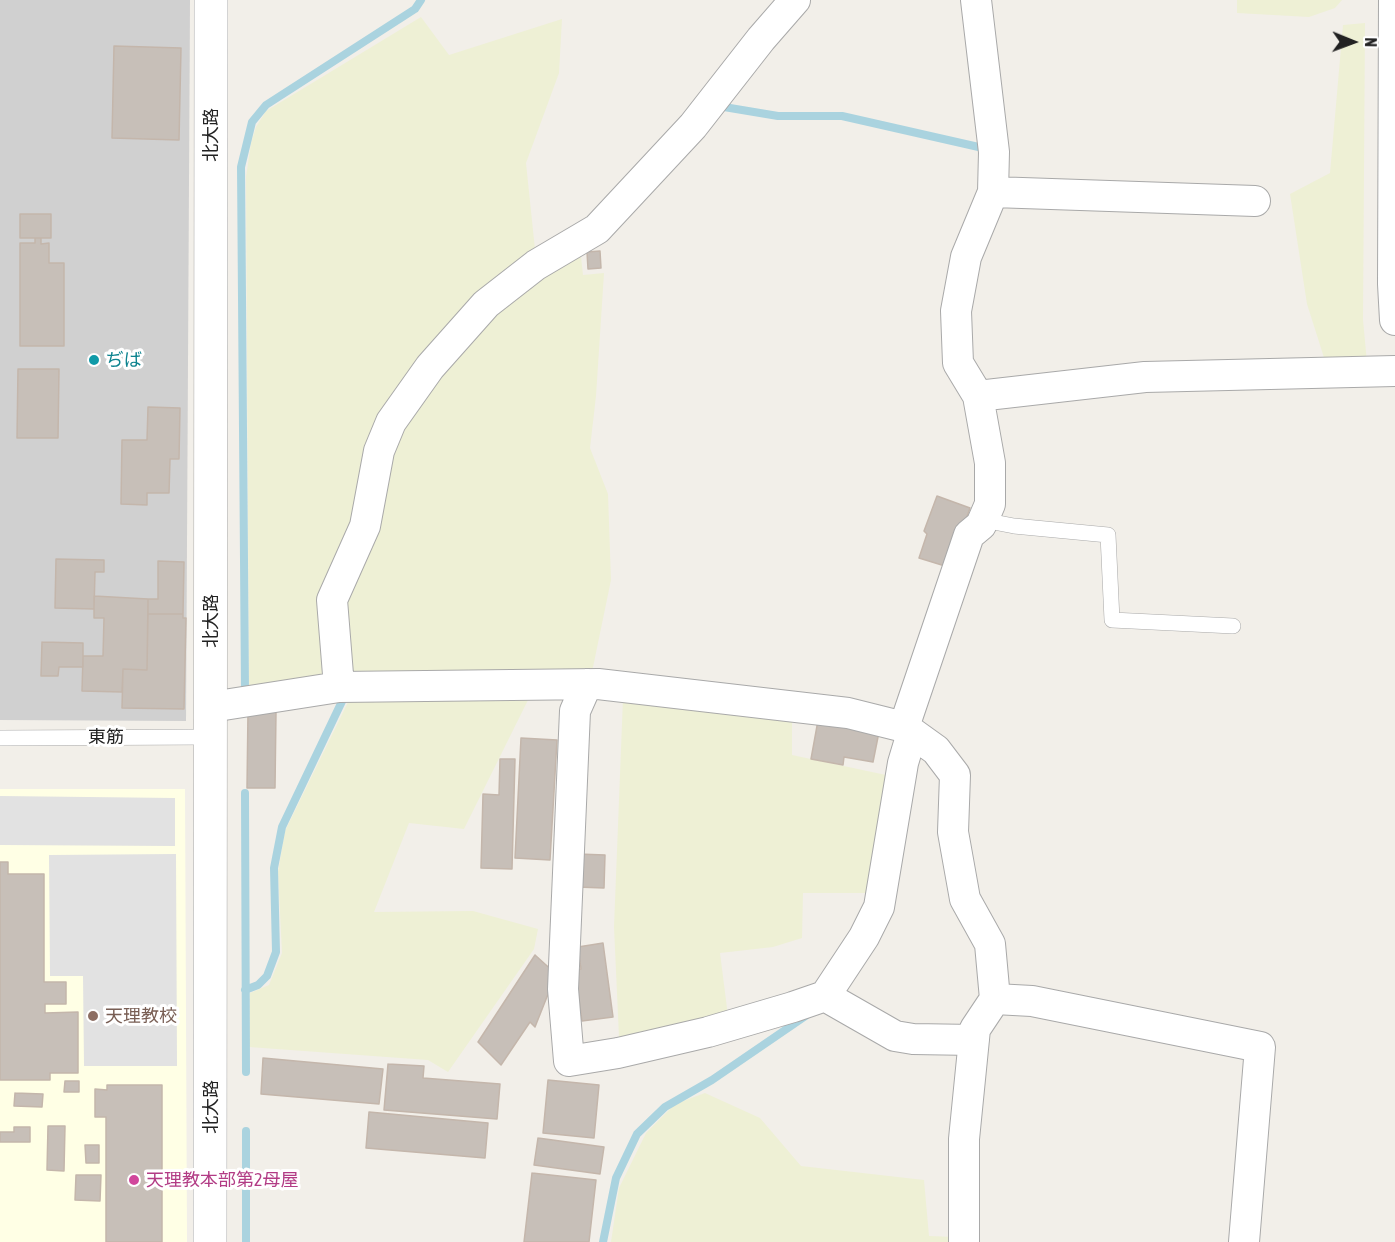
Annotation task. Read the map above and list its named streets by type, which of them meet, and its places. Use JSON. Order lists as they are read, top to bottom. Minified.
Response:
{"streets":{"street":["北大路"],"lane":["東筋"]},"crossings":[["北大路","東筋"]],"places":["ぢば","天理教校","天理教本部第2母屋"],"north":"right"}
